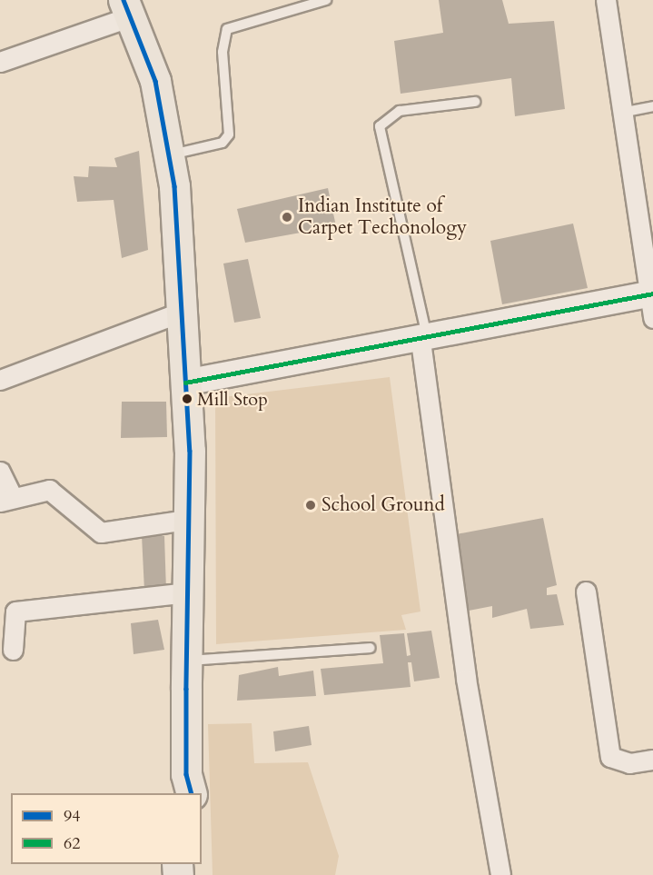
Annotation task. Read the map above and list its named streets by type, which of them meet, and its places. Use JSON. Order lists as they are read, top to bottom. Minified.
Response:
{"places":["Indian Institute of Carpet Techonology","Mill Stop","School Ground"],"lines":["transit line 94","transit line 62"],"legend":["94","62"]}
